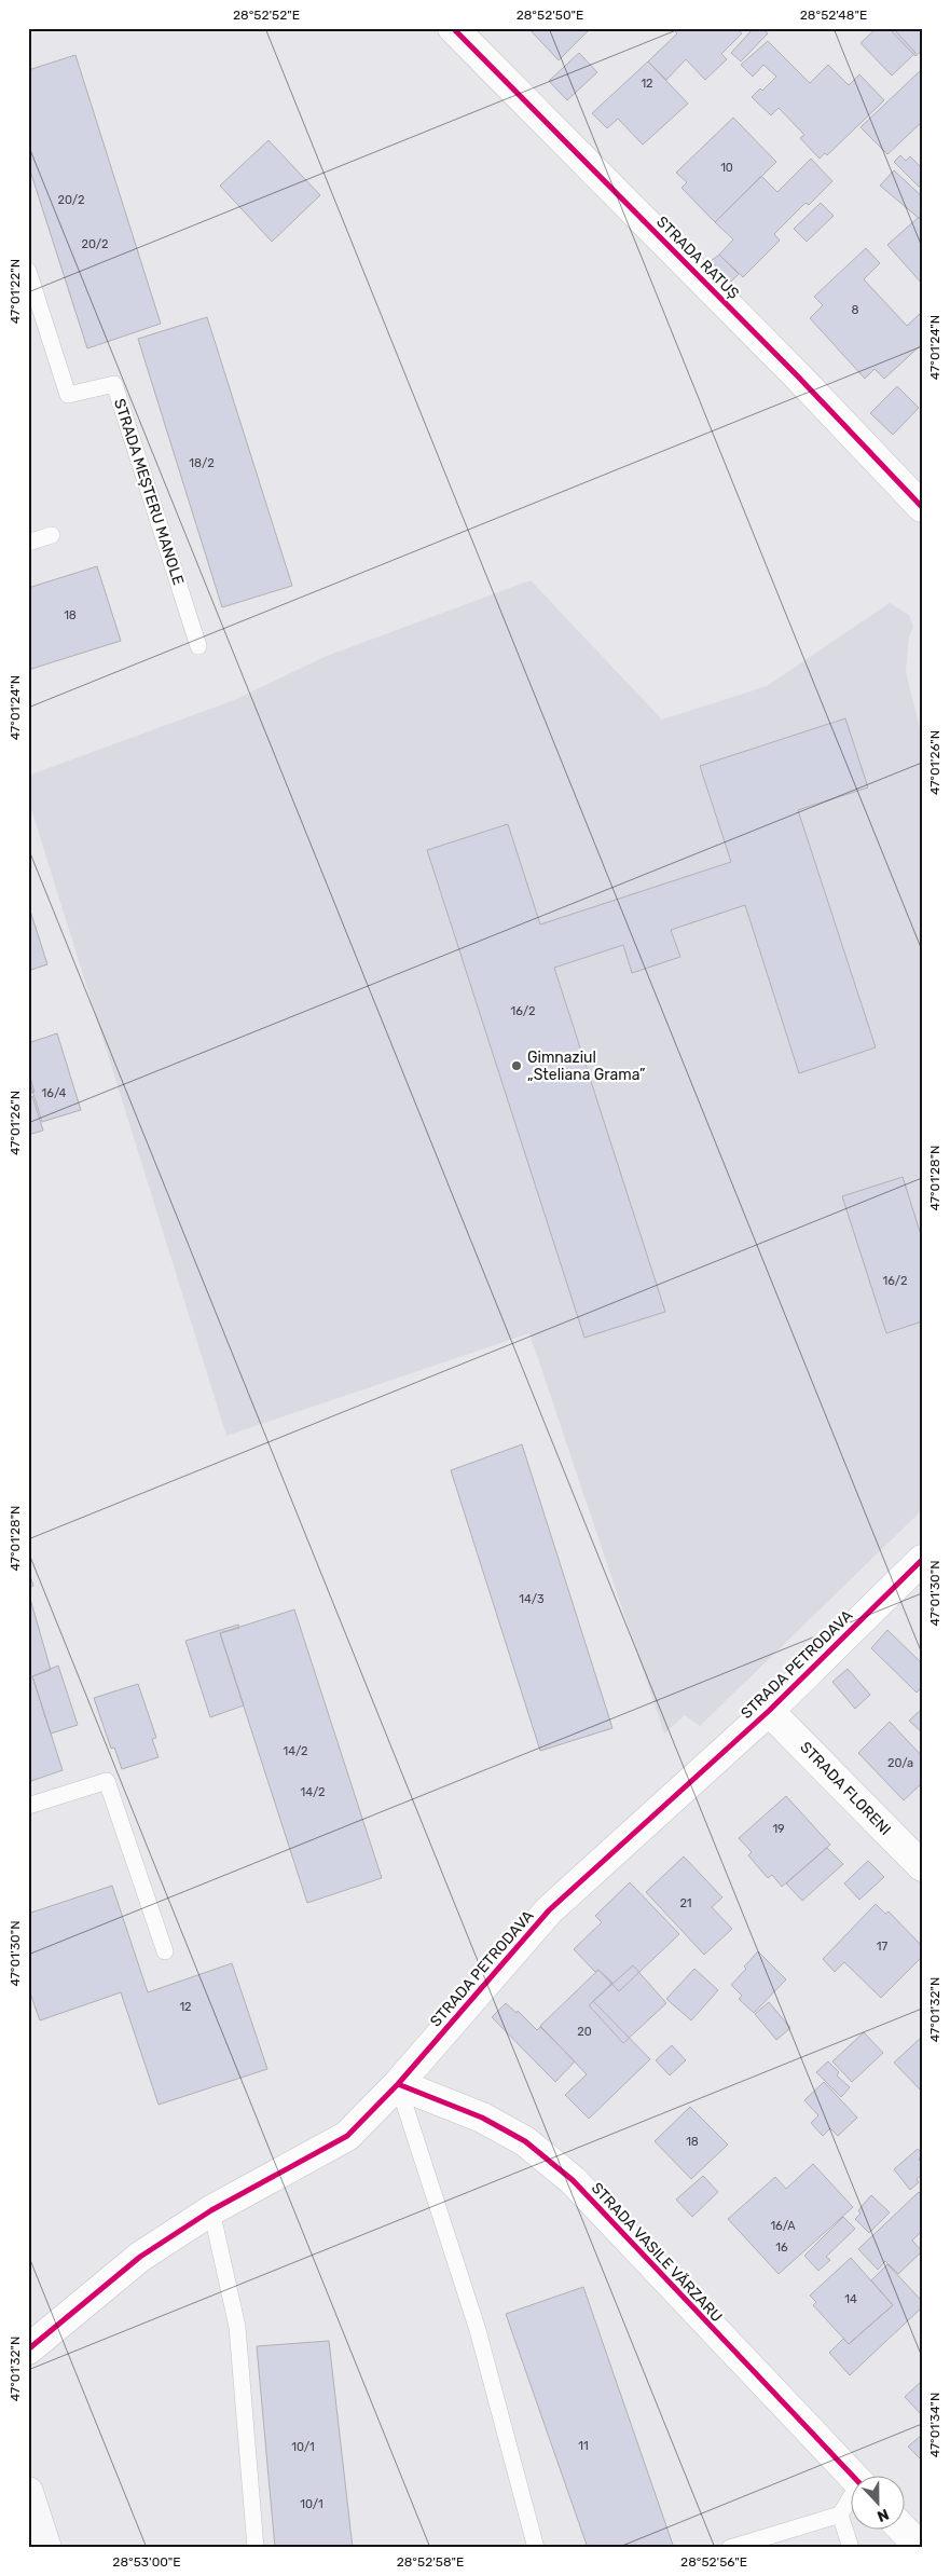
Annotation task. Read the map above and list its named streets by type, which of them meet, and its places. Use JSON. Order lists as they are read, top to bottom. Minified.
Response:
{"streets":{"street":["STRADA RATUȘ","STRADA PETRODAVA","STRADA FLORENI","STRADA VASILE VĂRZARU"],"lane":["STRADA MEȘTERU MANOLE"]},"crossings":[["STRADA PETRODAVA","STRADA FLORENI"],["STRADA PETRODAVA","STRADA VASILE VĂRZARU"]],"places":["Gimnaziul „Steliana Grama”"],"house_numbers":["12","10","20/2","20/2","8","18/2","18","16/2","16/4","16/2","14/3","14/2","20/a","14/2","19","21","17","12","20","18","16/A","16","14","11","10/1","10/1"],"north":"bottom","coordinates":["28°52'52\"E","28°52'50\"E","28°52'48\"E","47°01'22\"N","47°01'24\"N","47°01'26\"N","47°01'28\"N","47°01'30\"N","47°01'32\"N","47°01'34\"N","28°53'00\"E","28°52'58\"E","28°52'56\"E"]}
